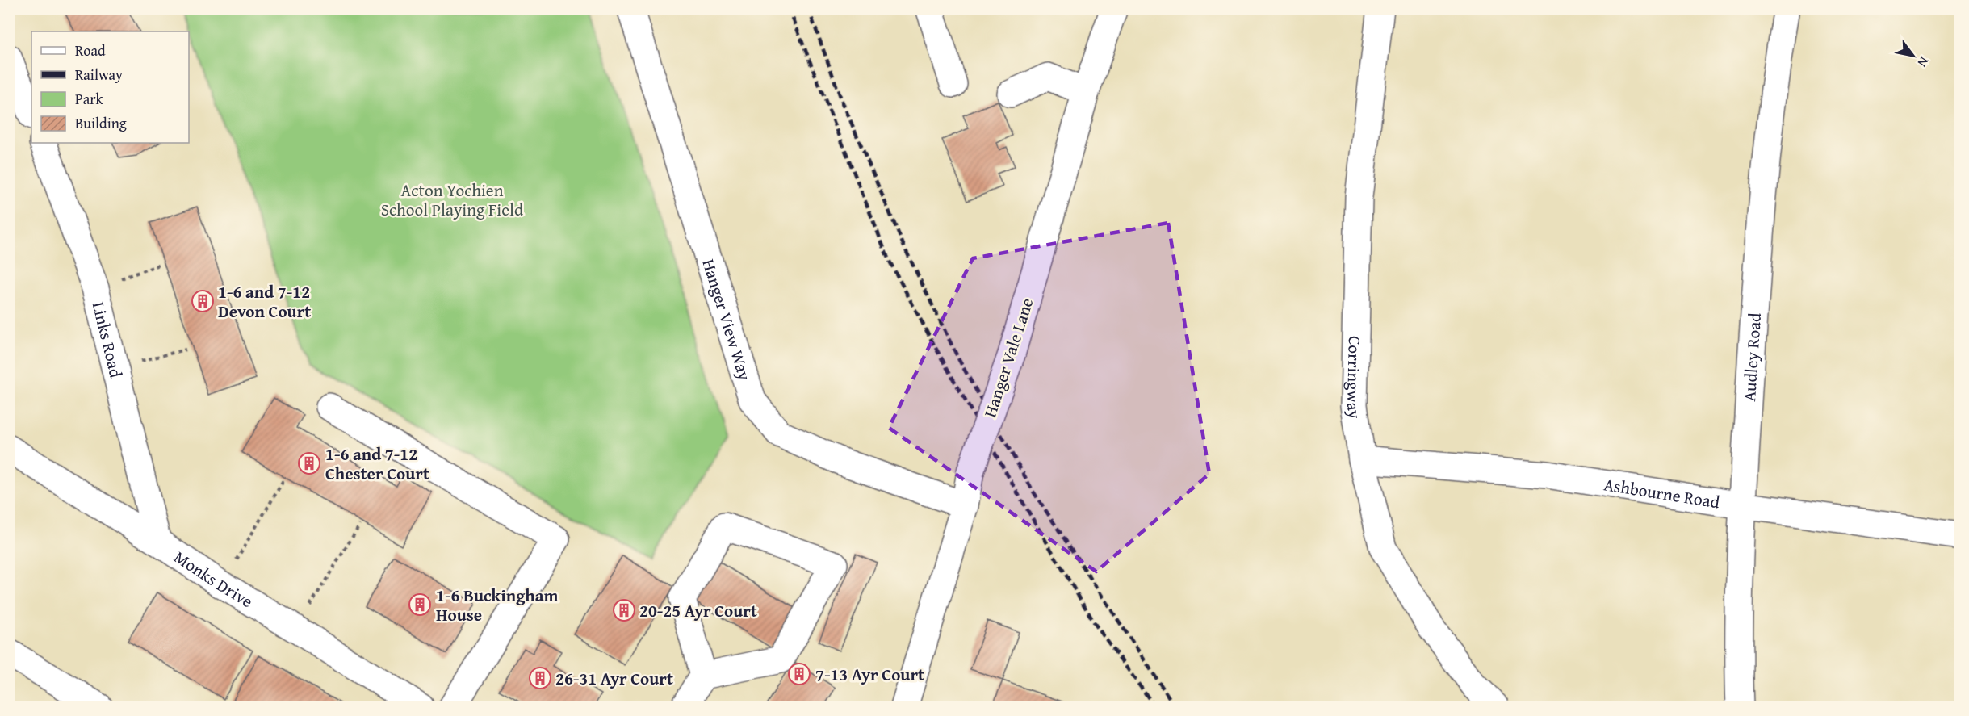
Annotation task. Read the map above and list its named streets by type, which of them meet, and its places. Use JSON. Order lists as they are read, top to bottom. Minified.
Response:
{"streets":{"street":["Hanger View Way","Links Road","Hanger Vale Lane","Audley Road","Corringway","Ashbourne Road","Monks Drive"]},"crossings":[["Hanger View Way","Hanger Vale Lane"],["Links Road","Monks Drive"],["Audley Road","Ashbourne Road"],["Corringway","Ashbourne Road"]],"parks":["Acton Yochien School Playing Field"],"places":{"building":["1-6 and 7-12 Devon Court","1-6 and 7-12 Chester Court","1-6 Buckingham House","20-25 Ayr Court","7-13 Ayr Court","26-31 Ayr Court"]},"legend":["Road","Railway","Park","Building"],"north":"bottom right"}
